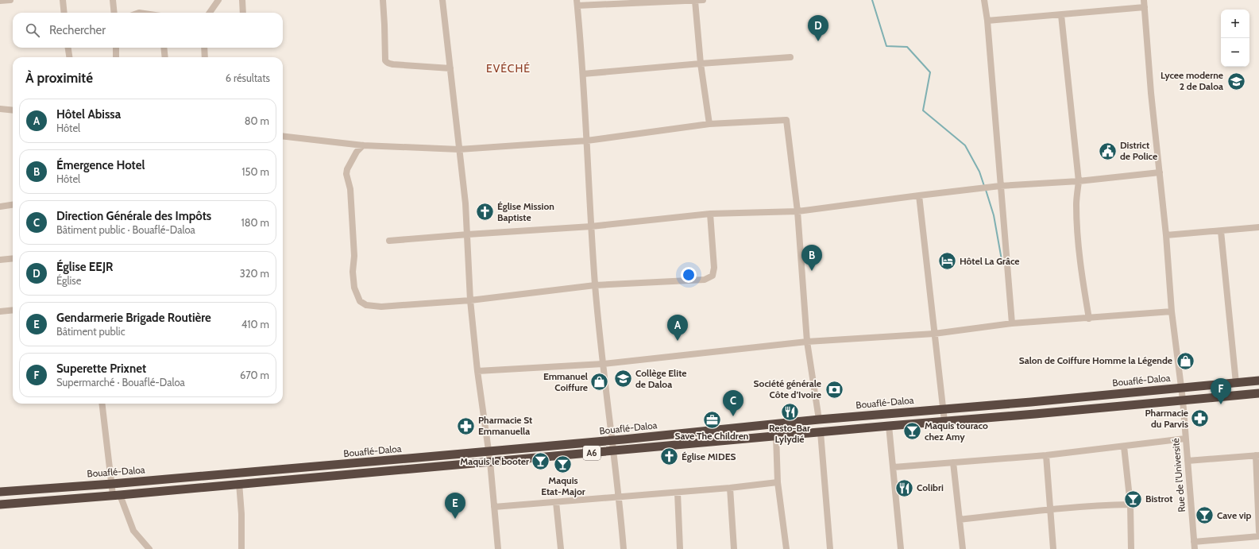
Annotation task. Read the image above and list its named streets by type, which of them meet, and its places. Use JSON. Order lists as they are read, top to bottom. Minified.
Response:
{"streets":{"highway":["Bouaflé-Daloa","A6"],"street":["Rue de l'Université"]},"crossings":[["Bouaflé-Daloa","Rue de l'Université"]],"districts":["EVÉCHÉ"],"places":{"school or university":["Lycee moderne 2 de Daloa","Collège Elite de Daloa"],"public building":["District de Police"],"church":["Église Mission Baptiste","Église MIDES"],"hotel":["Hôtel La Grâce"],"shop":["Salon de Coiffure Homme la Légende","Emmanuel Coiffure"],"bank":["Société générale Côte d’Ivoire"],"restaurant":["Resto-Bar Lylydié","Colibri"],"pharmacy":["Pharmacie du Parvis","Pharmacie St Emmanuella"],"office":["Save The Children"],"bar":["Maquis touraco chez Amy","Maquis le booter","Maquis Etat-Major","Bistrot","Cave vip"]},"page":{"map_buttons":["+","−"],"search":"Rechercher","pins":["D","B","A","F","C","E"],"heading":["À proximité","6 résultats"],"list":[{"mark":"A","name":"Hôtel Abissa","note":"Hôtel","value":"80 m"},{"mark":"B","name":"Émergence Hotel","note":"Hôtel","value":"150 m"},{"mark":"C","name":"Direction Générale des Impôts","note":"Bâtiment public · Bouaflé-Daloa","value":"180 m"},{"mark":"D","name":"Église EEJR","note":"Église","value":"320 m"},{"mark":"E","name":"Gendarmerie Brigade Routière","note":"Bâtiment public","value":"410 m"},{"mark":"F","name":"Superette Prixnet","note":"Supermarché · Bouaflé-Daloa","value":"670 m"}]}}
